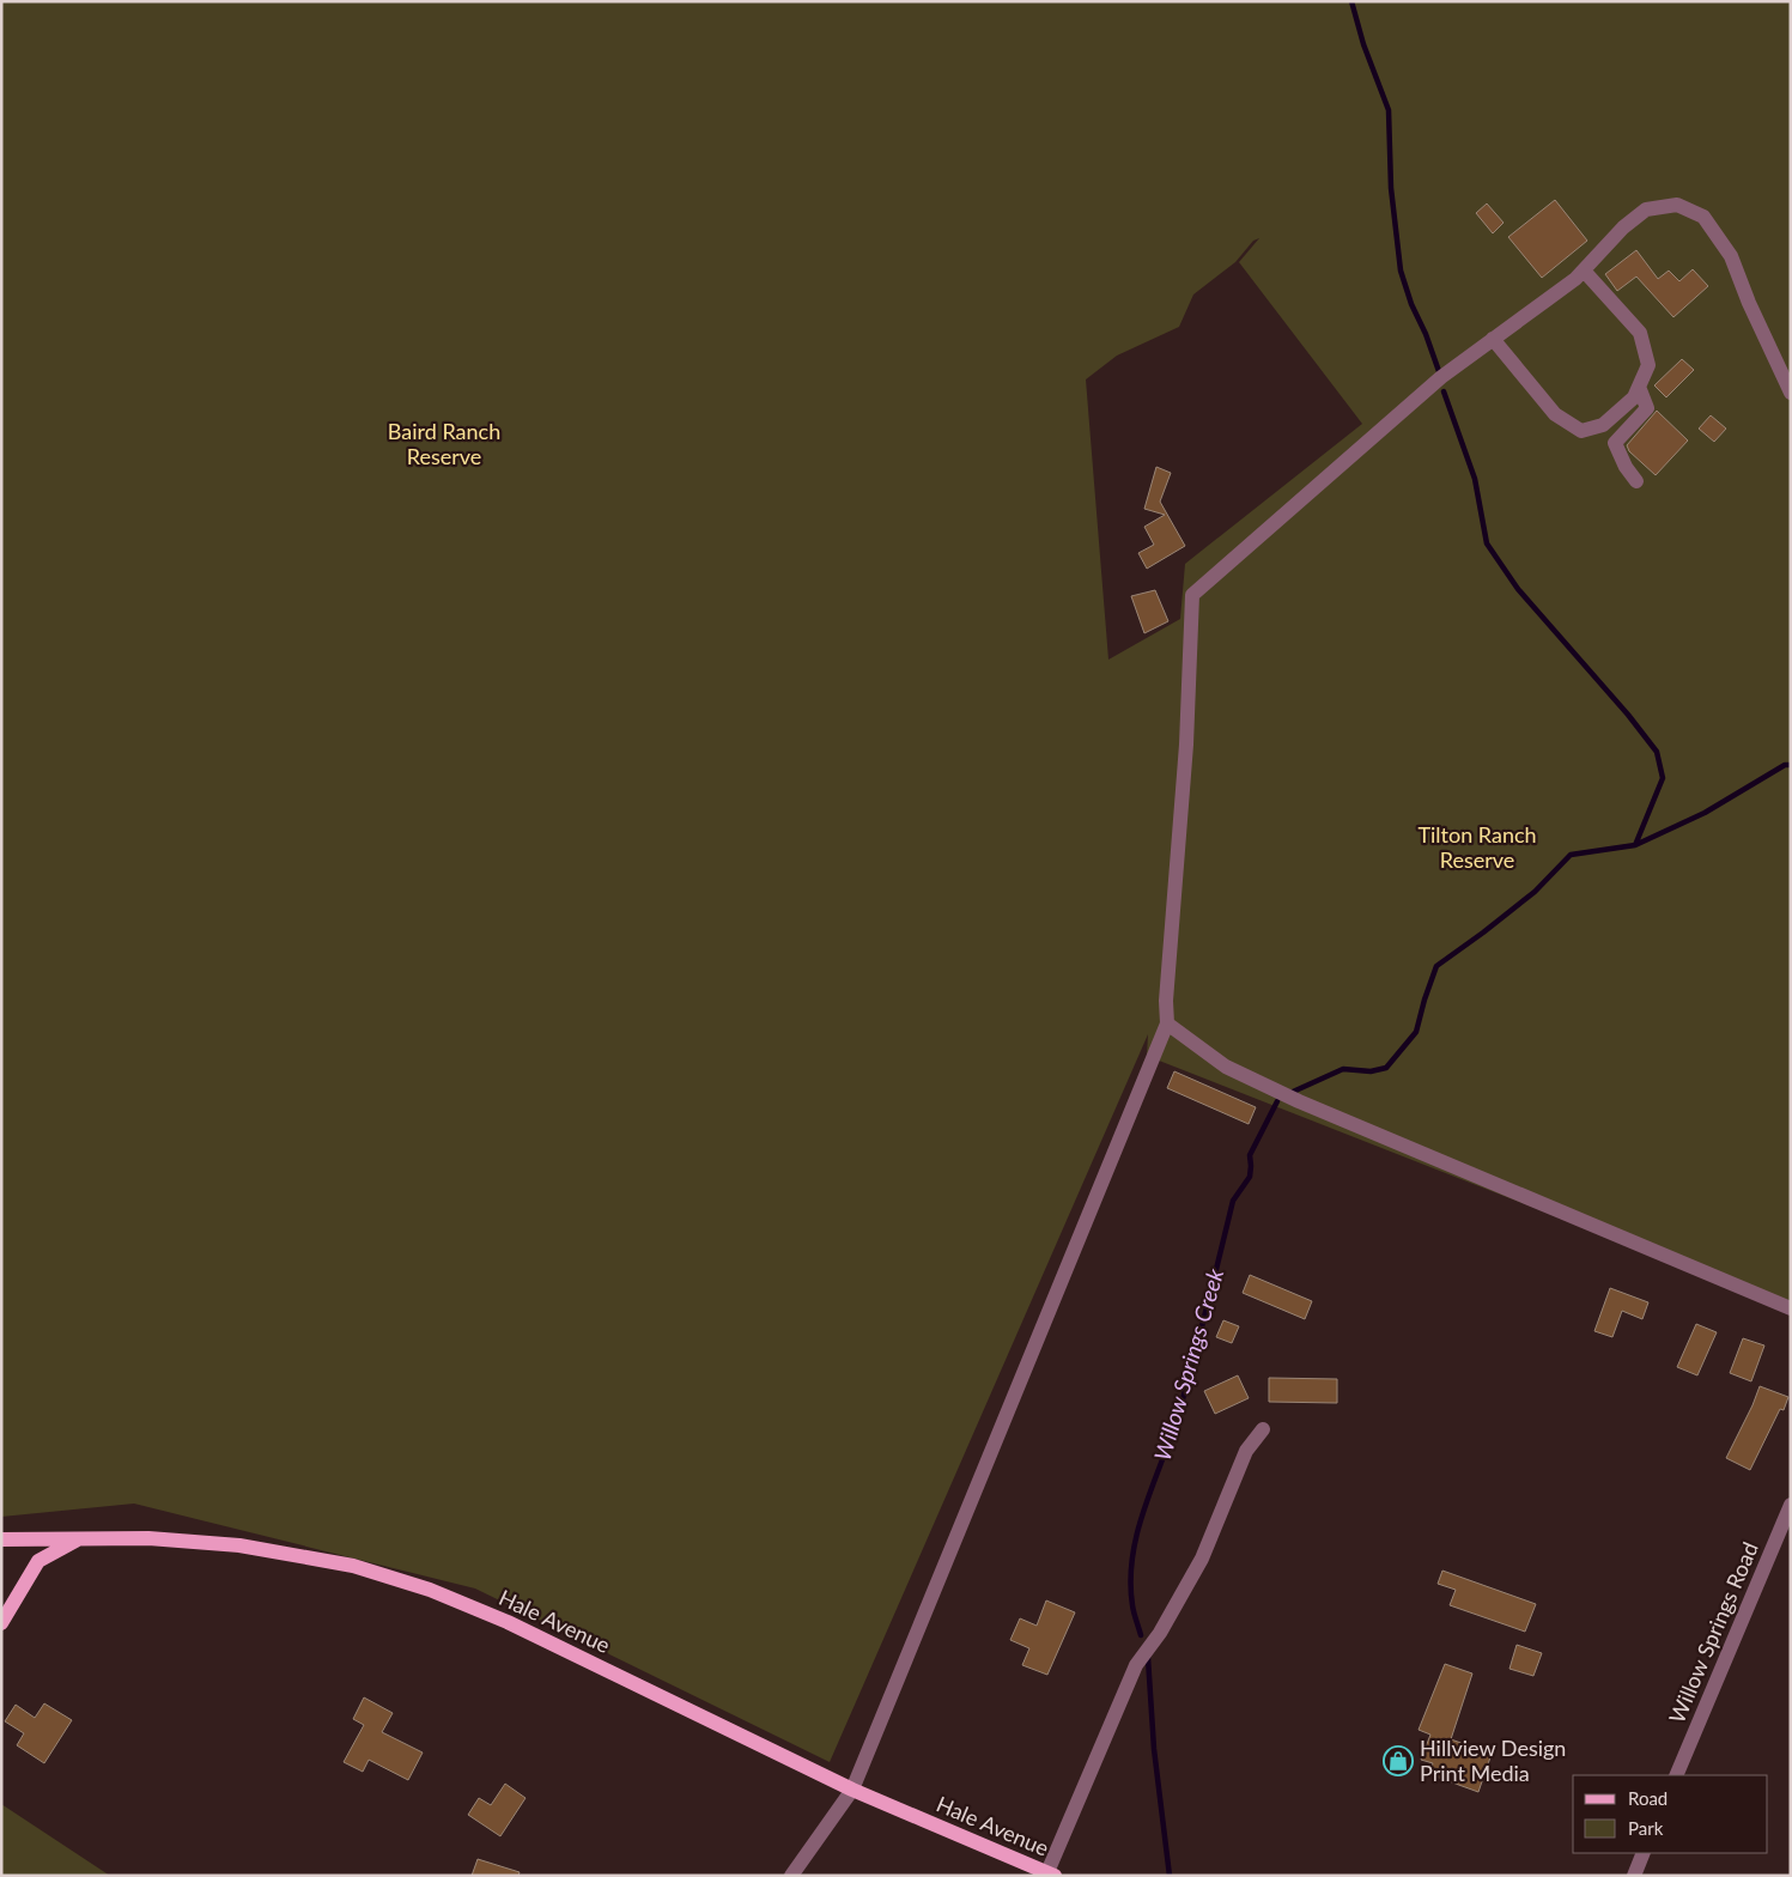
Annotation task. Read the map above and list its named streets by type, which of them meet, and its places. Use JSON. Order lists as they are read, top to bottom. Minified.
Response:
{"streets":{"main road":["Hale Avenue"],"street":["Willow Springs Road"]},"water":["Willow Springs Creek"],"parks":["Baird Ranch Reserve","Tilton Ranch Reserve"],"places":{"shop":["Hillview Design Print Media"]},"legend":["Road","Park"]}
